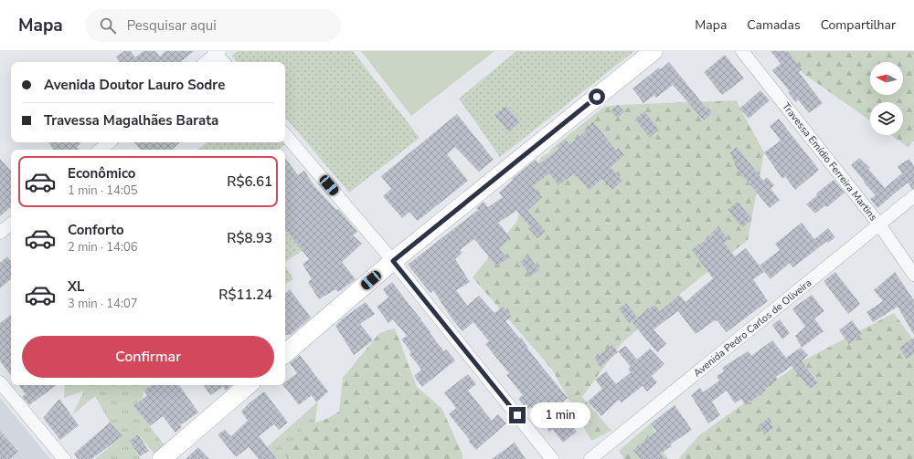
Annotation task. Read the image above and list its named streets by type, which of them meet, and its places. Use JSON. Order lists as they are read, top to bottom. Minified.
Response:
{"streets":{"street":["Travessa Emídio Ferreira Martins","Avenida Pedro Carlos de Oliveira"]},"crossings":[["Travessa Emídio Ferreira Martins","Avenida Pedro Carlos de Oliveira"]],"north":"left","page":{"header":"Mapa","search":"Pesquisar aqui","nav":["Mapa","Camadas","Compartilhar"],"banner":["Avenida Doutor Lauro Sodre","Travessa Magalhães Barata"],"list":[{"name":"Econômico","note":"1 min · 14:05","value":"R$6.61"},{"name":"Conforto","note":"2 min · 14:06","value":"R$8.93"},{"name":"XL","note":"3 min · 14:07","value":"R$11.24"}],"buttons":"Confirmar","bubble":"1 min"}}
